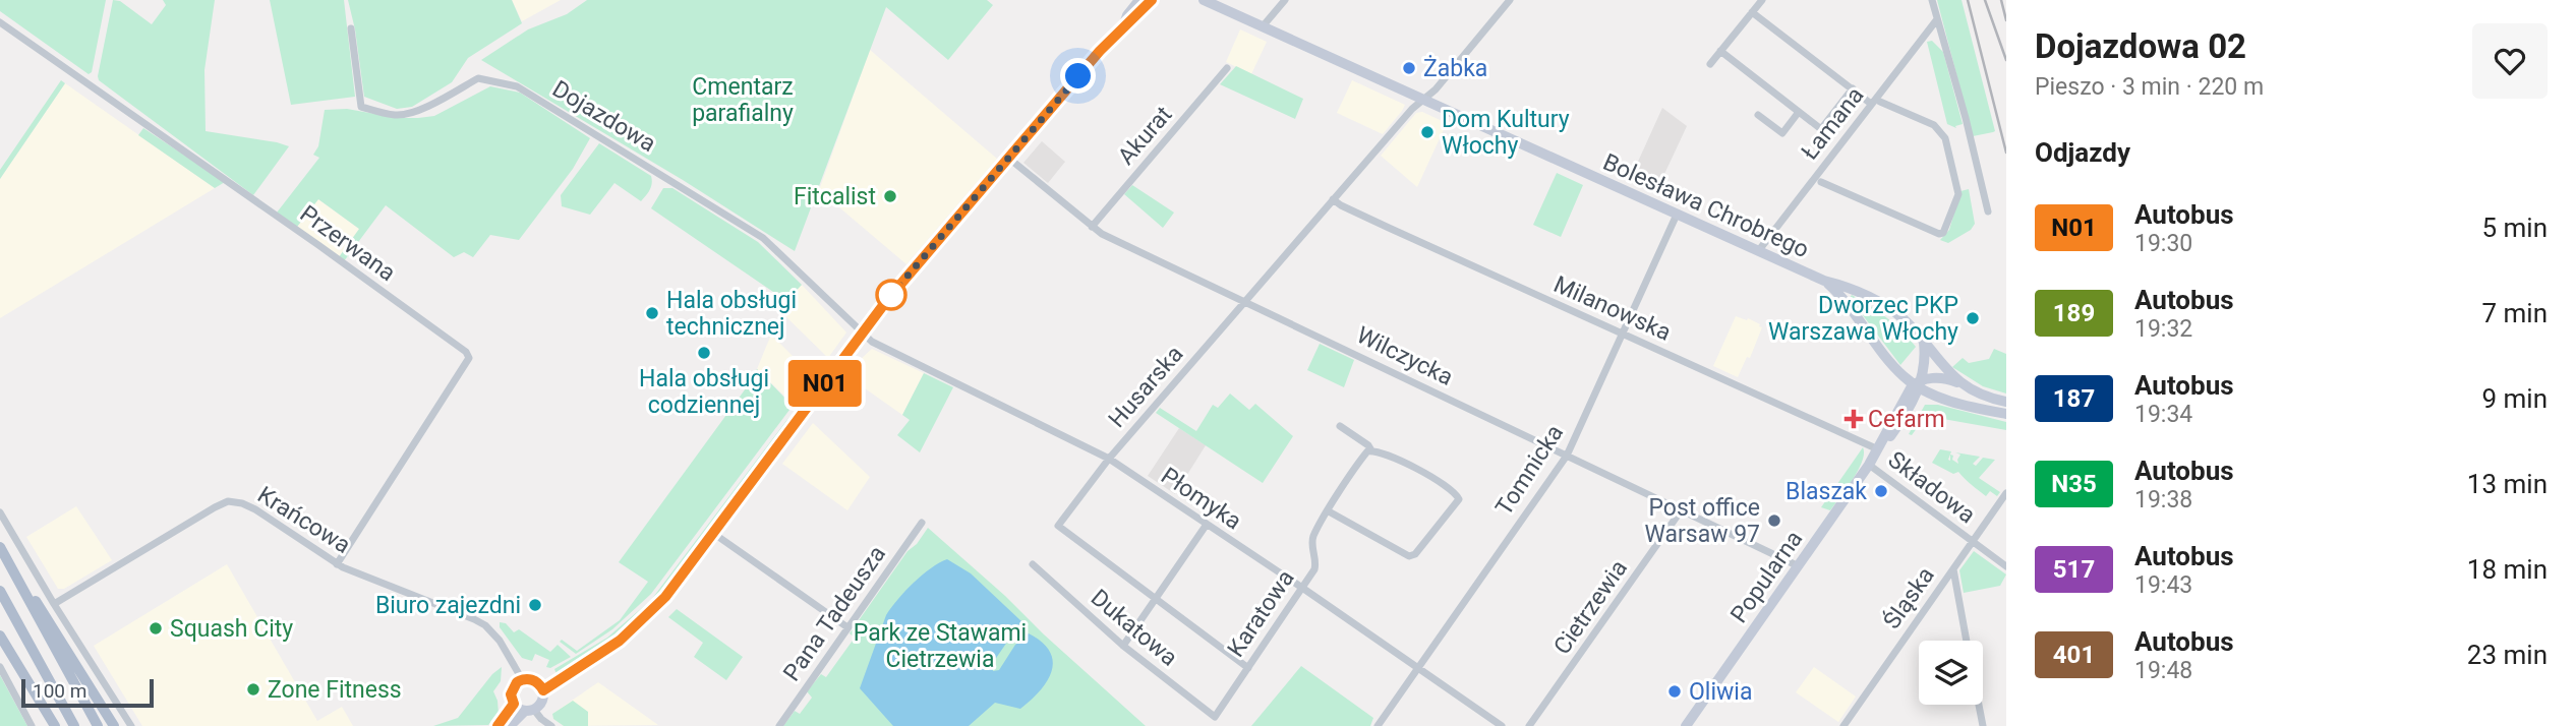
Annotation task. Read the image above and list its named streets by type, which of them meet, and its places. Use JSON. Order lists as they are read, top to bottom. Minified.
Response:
{"streets":{"main road":["Bolesława Chrobrego","Popularna"],"street":["Dojazdowa","Łamana","Akurat","Przerwana","Milanowska","Wilczycka","Husarska","Tomnicka","Składowa","Płomyka","Krańcowa","Śląska","Cietrzewia","Pana Tadeusza","Karatowa","Dukatowa"]},"crossings":[["Dojazdowa","Płomyka"],["Łamana","Bolesława Chrobrego"],["Akurat","Wilczycka"],["Bolesława Chrobrego","Husarska"],["Bolesława Chrobrego","Tomnicka"],["Bolesława Chrobrego","Popularna"],["Przerwana","Krańcowa"],["Milanowska","Husarska"],["Milanowska","Tomnicka"],["Milanowska","Popularna"],["Wilczycka","Husarska"],["Wilczycka","Tomnicka"],["Wilczycka","Popularna"],["Wilczycka","Cietrzewia"],["Husarska","Płomyka"],["Husarska","Karatowa"],["Tomnicka","Płomyka"],["Składowa","Popularna"],["Składowa","Śląska"],["Płomyka","Karatowa"],["Karatowa","Dukatowa"]],"parks":["Cmentarz parafialny","Park ze Stawami Cietrzewia"],"places":{"other":["Żabka","Dom Kultury Włochy","Fitcalist","Hala obsługi technicznej","Dworzec PKP Warszawa Włochy","Hala obsługi codziennej","Blaszak","Post office Warsaw 97","Biuro zajezdni","Squash City","Zone Fitness","Oliwia"],"health":["Cefarm"]},"lines":["bus line N01"],"scale_bar":"100 m","page":{"on_map":"N01","heading":[["Dojazdowa 02","Pieszo · 3 min · 220 m"],"Odjazdy"],"list":[{"mark":"N01","name":"Autobus","note":"19:30","value":"5 min"},{"mark":"189","name":"Autobus","note":"19:32","value":"7 min"},{"mark":"187","name":"Autobus","note":"19:34","value":"9 min"},{"mark":"N35","name":"Autobus","note":"19:38","value":"13 min"},{"mark":"517","name":"Autobus","note":"19:43","value":"18 min"},{"mark":"401","name":"Autobus","note":"19:48","value":"23 min"}],"scale":"100 m"}}
